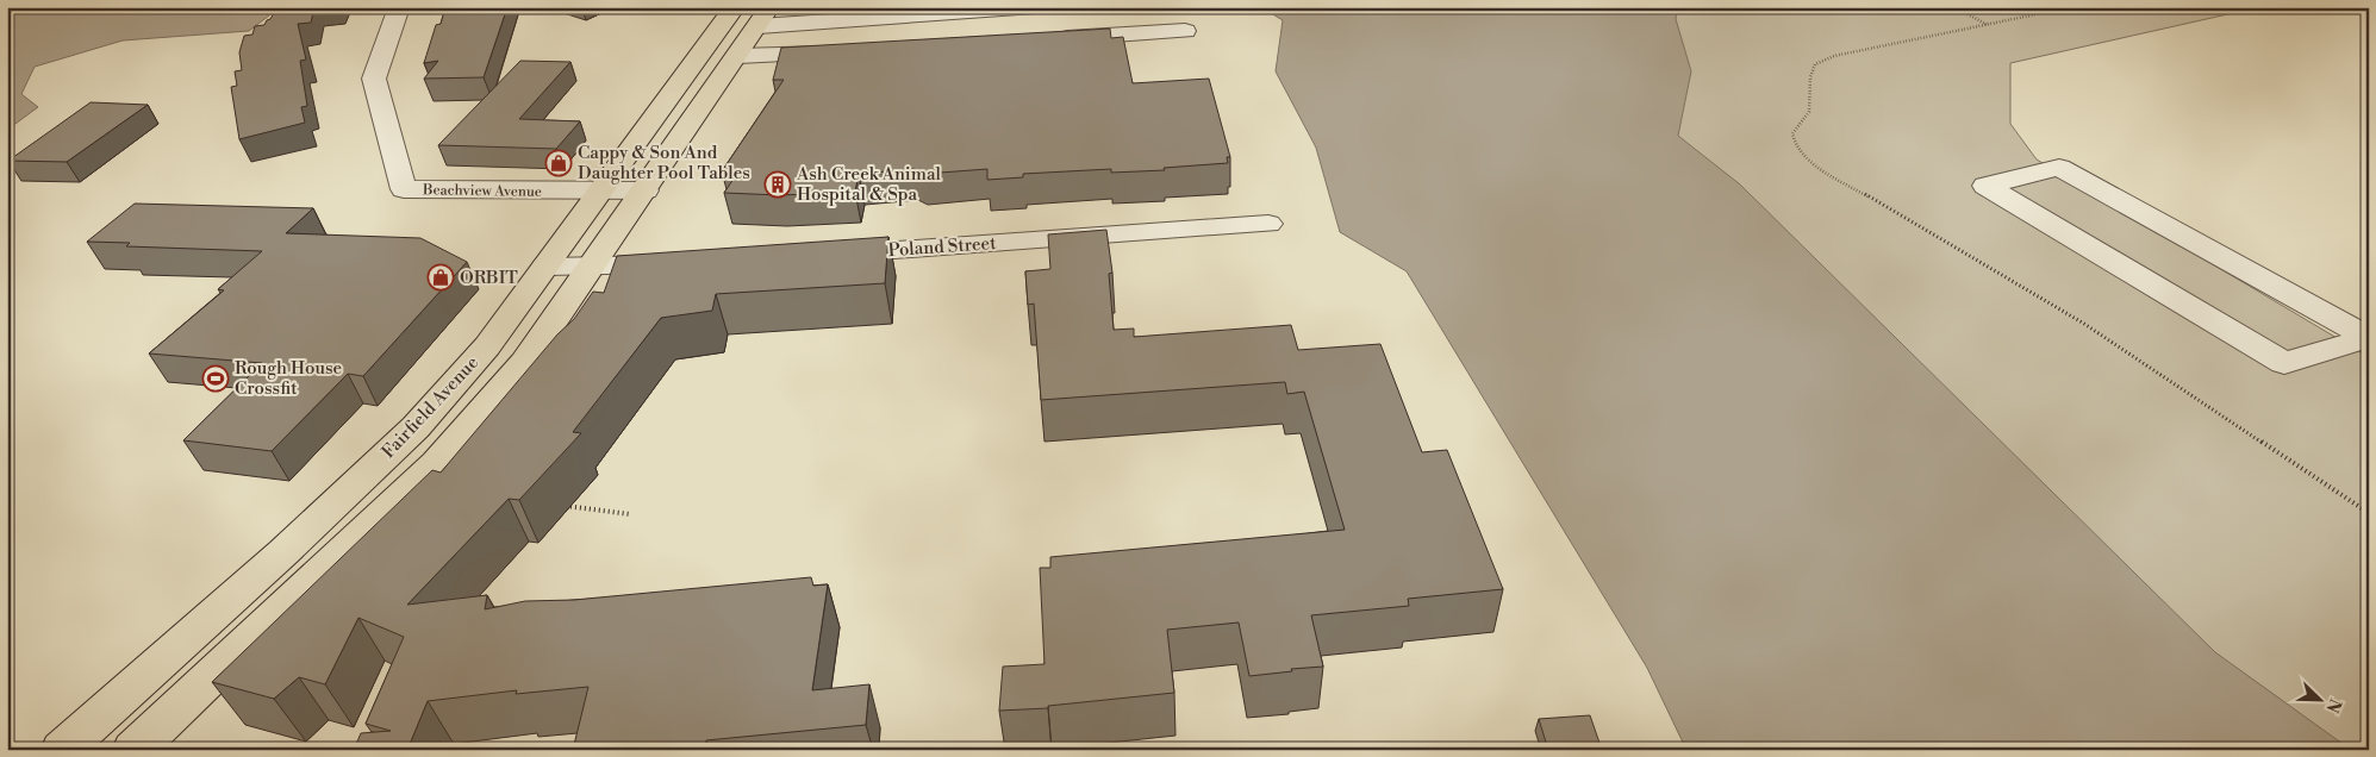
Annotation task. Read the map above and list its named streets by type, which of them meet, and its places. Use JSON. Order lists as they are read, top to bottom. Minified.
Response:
{"streets":{"main road":["Fairfield Avenue"],"street":["Beachview Avenue","Poland Street"]},"crossings":[["Beachview Avenue","Fairfield Avenue"]],"places":{"shop":["Cappy & Son And Daughter Pool Tables","ORBIT"],"building":["Ash Creek Animal Hospital & Spa"],"sports":["Rough House Crossfit"]},"north":"bottom right"}
